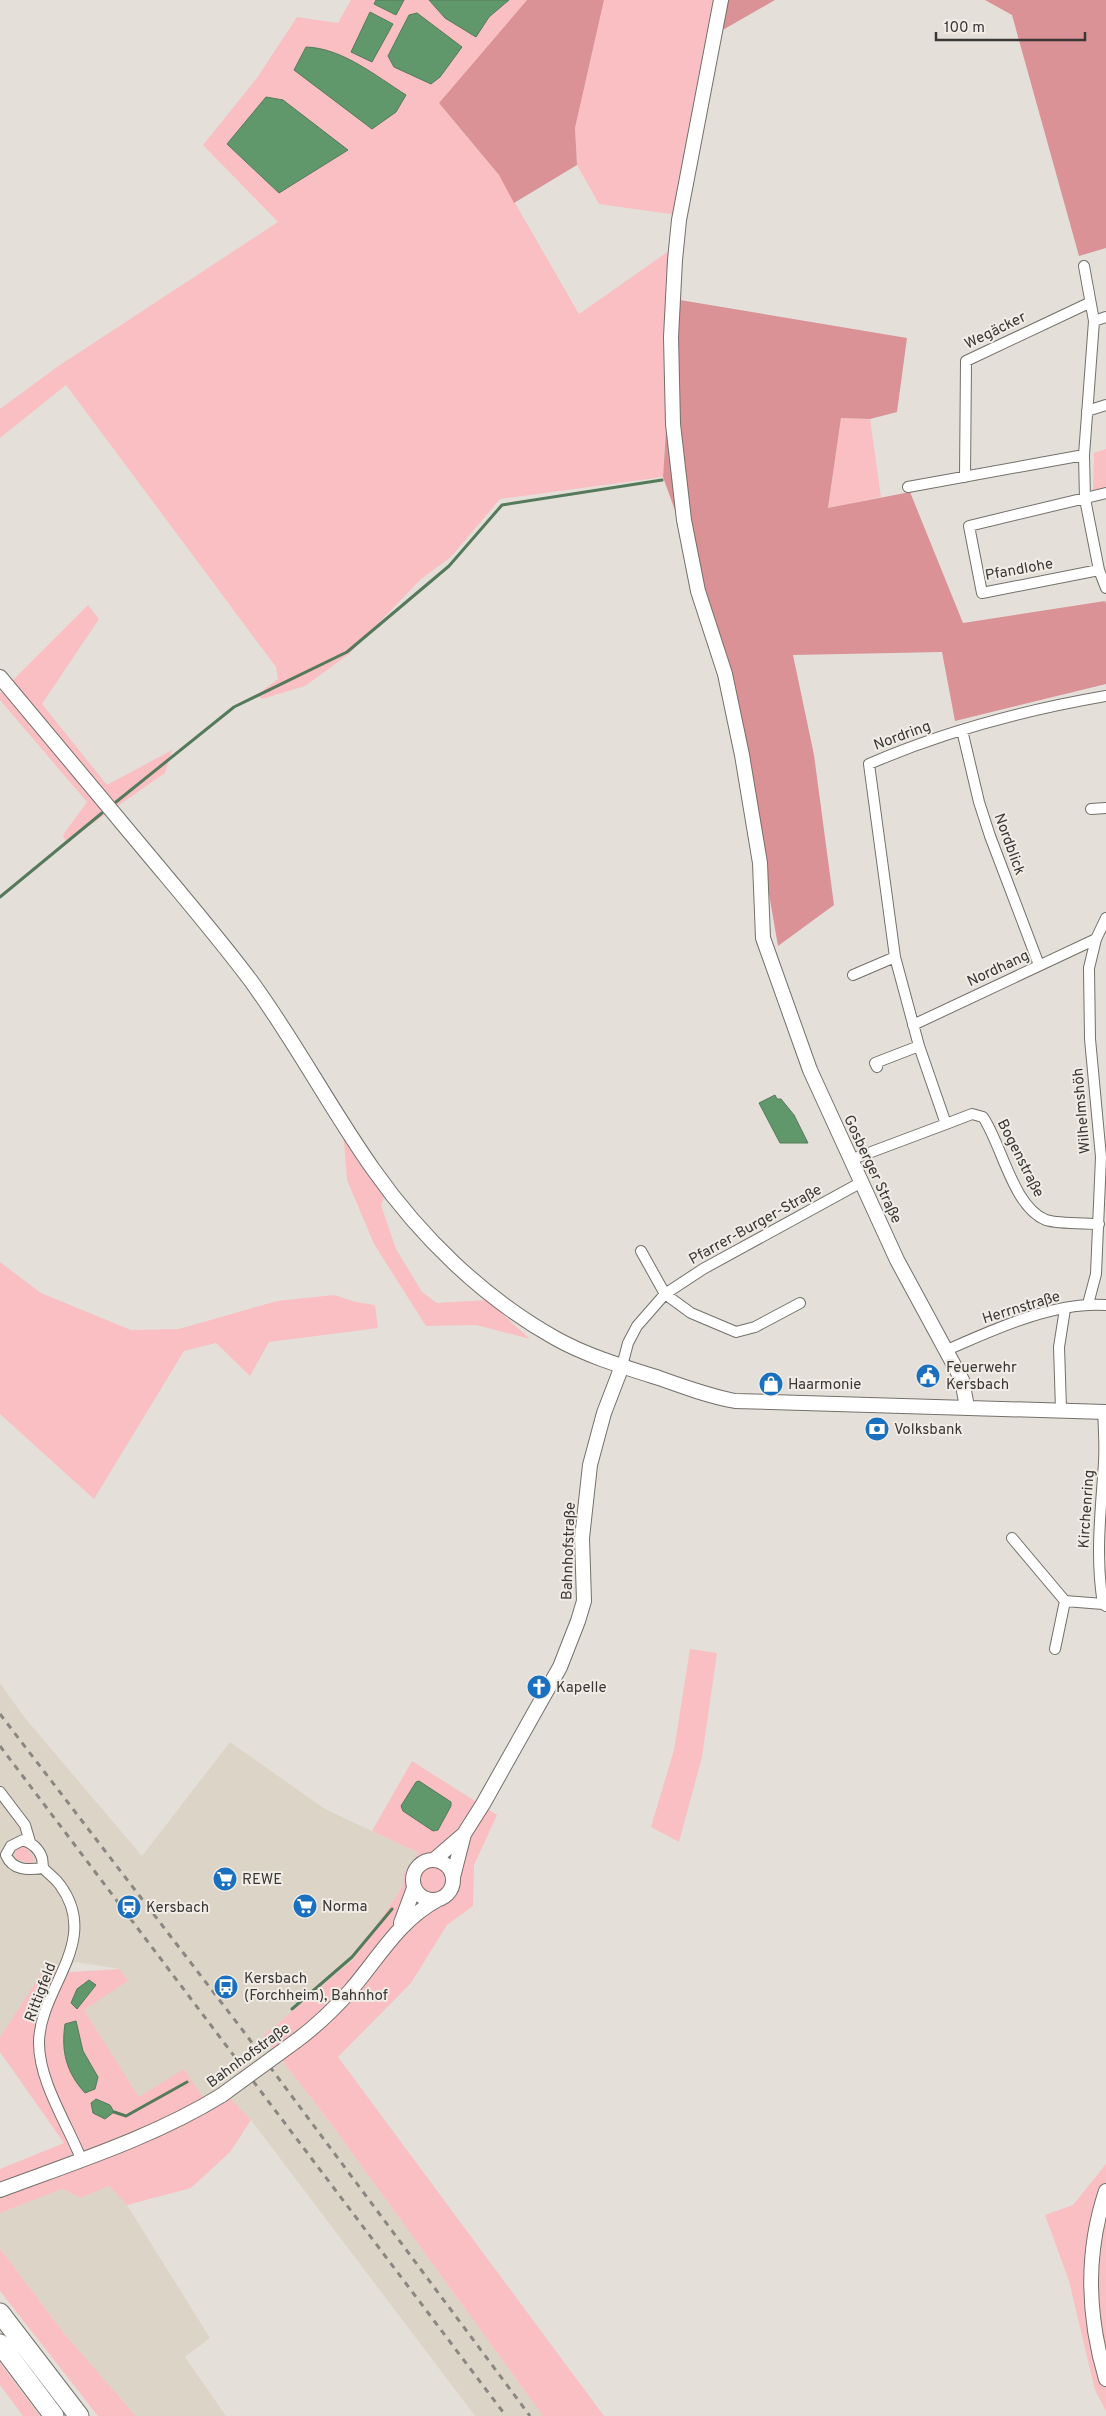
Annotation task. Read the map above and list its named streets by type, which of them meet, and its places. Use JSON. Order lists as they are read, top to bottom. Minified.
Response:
{"streets":{"street":["Wegäcker","Pfandlohe","Nordring","Nordblick","Nordhang","Wilhelmshöh","Bogenstraße","Gosberger Straße","Pfarrer-Burger-Straße","Herrnstraße","Kirchenring","Bahnhofstraße","Rittigfeld"]},"crossings":[["Nordring","Nordblick"],["Nordring","Nordhang"],["Nordring","Bogenstraße"],["Nordblick","Nordhang"],["Nordhang","Wilhelmshöh"],["Wilhelmshöh","Bogenstraße"],["Wilhelmshöh","Herrnstraße"],["Gosberger Straße","Pfarrer-Burger-Straße"],["Gosberger Straße","Herrnstraße"],["Pfarrer-Burger-Straße","Bahnhofstraße"],["Bahnhofstraße","Rittigfeld"]],"places":{"public building":["Feuerwehr Kersbach"],"shop":["Haarmonie"],"bank":["Volksbank"],"church":["Kapelle"],"supermarket":["REWE","Norma"],"station":["Kersbach"],"bus stop":["Kersbach (Forchheim), Bahnhof"]},"scale_bar":"100 m"}
